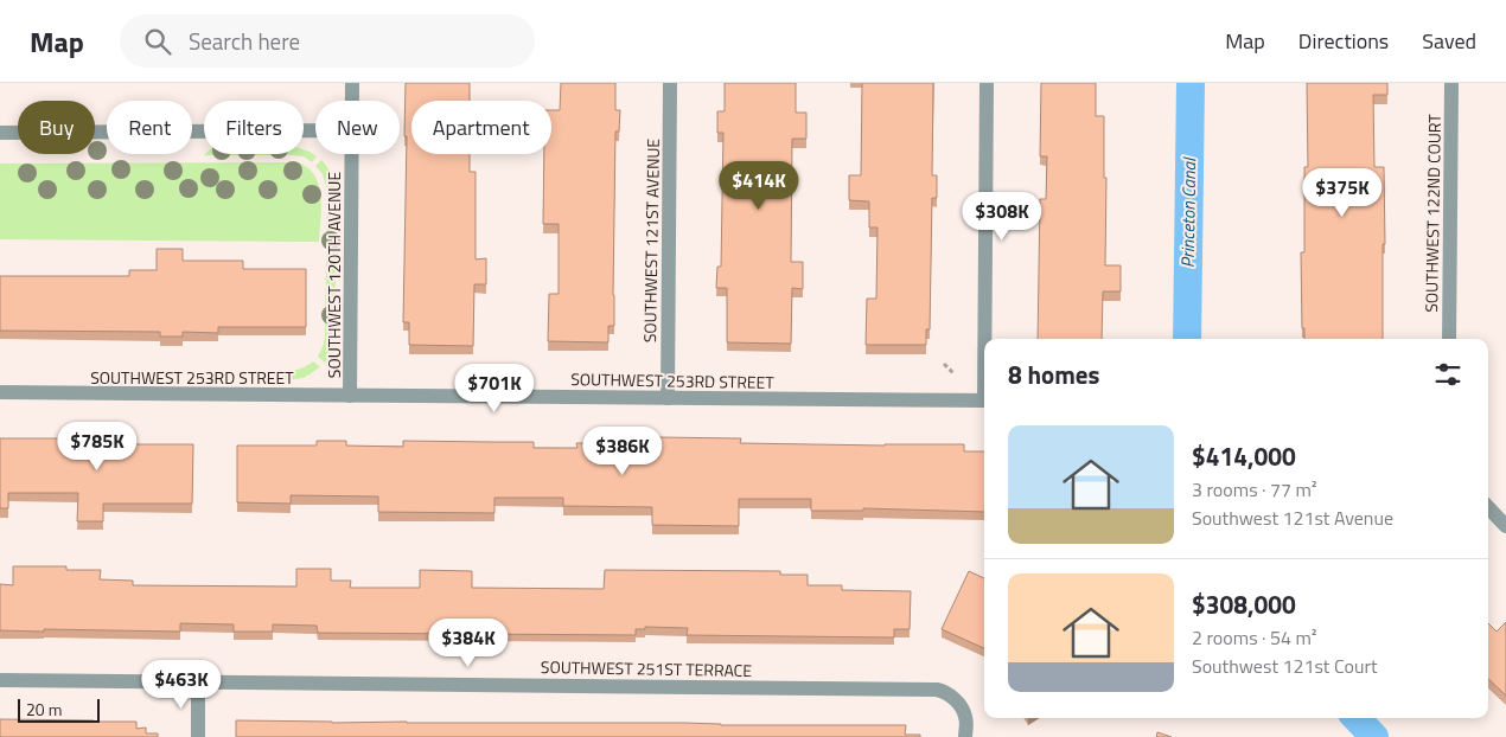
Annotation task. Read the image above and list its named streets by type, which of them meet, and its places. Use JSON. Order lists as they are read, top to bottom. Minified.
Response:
{"streets":{"street":["SOUTHWEST 122ND COURT","SOUTHWEST 121ST AVENUE","SOUTHWEST 120TH AVENUE","SOUTHWEST 253RD STREET","SOUTHWEST 251ST TERRACE"]},"crossings":[["SOUTHWEST 121ST AVENUE","SOUTHWEST 253RD STREET"],["SOUTHWEST 120TH AVENUE","SOUTHWEST 253RD STREET"]],"water":["Princeton Canal"],"scale_bar":"20 m","page":{"header":"Map","search":"Search here","nav":["Map","Directions","Saved"],"chip":["Buy","Rent","Filters","New","Apartment"],"price":["$414K","$375K","$308K","$701K","$785K","$386K","$384K","$463K"],"heading":"8 homes","list":[{"name":"$414,000","note":"3 rooms · 77 m² · Southwest 121st Avenue"},{"name":"$308,000","note":"2 rooms · 54 m² · Southwest 121st Court"}],"scale":"20 m"}}
